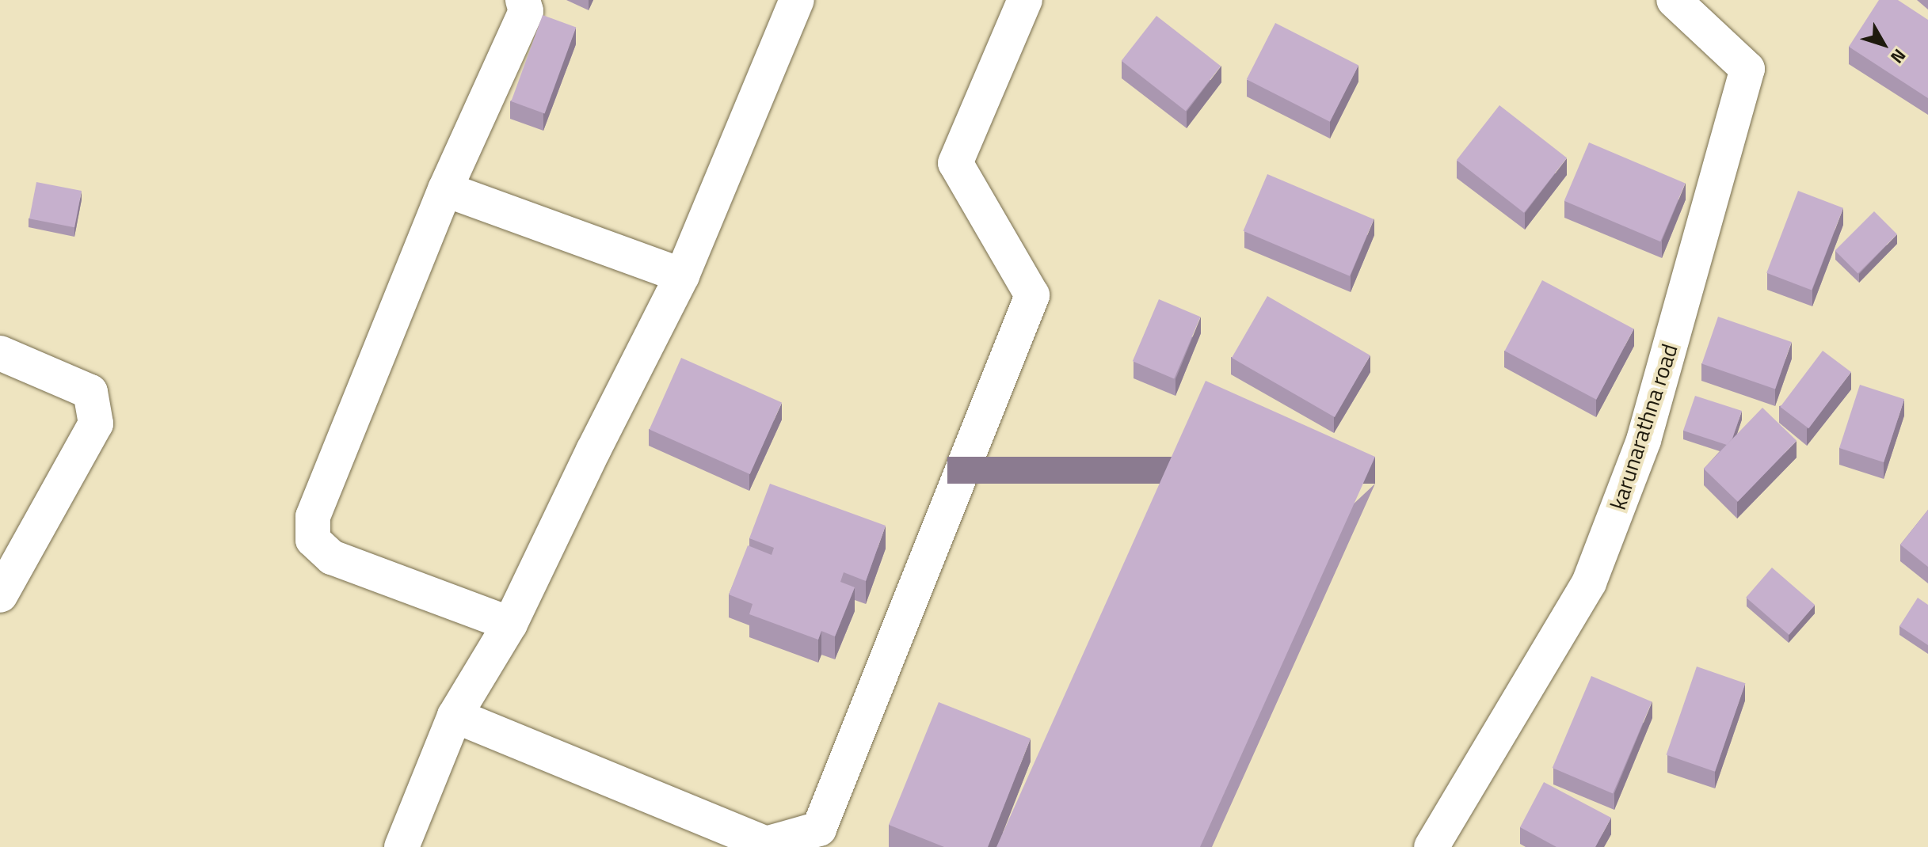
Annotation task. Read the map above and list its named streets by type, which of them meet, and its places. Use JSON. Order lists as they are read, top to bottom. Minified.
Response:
{"streets":{"street":["karunarathna road"]},"north":"bottom right"}
